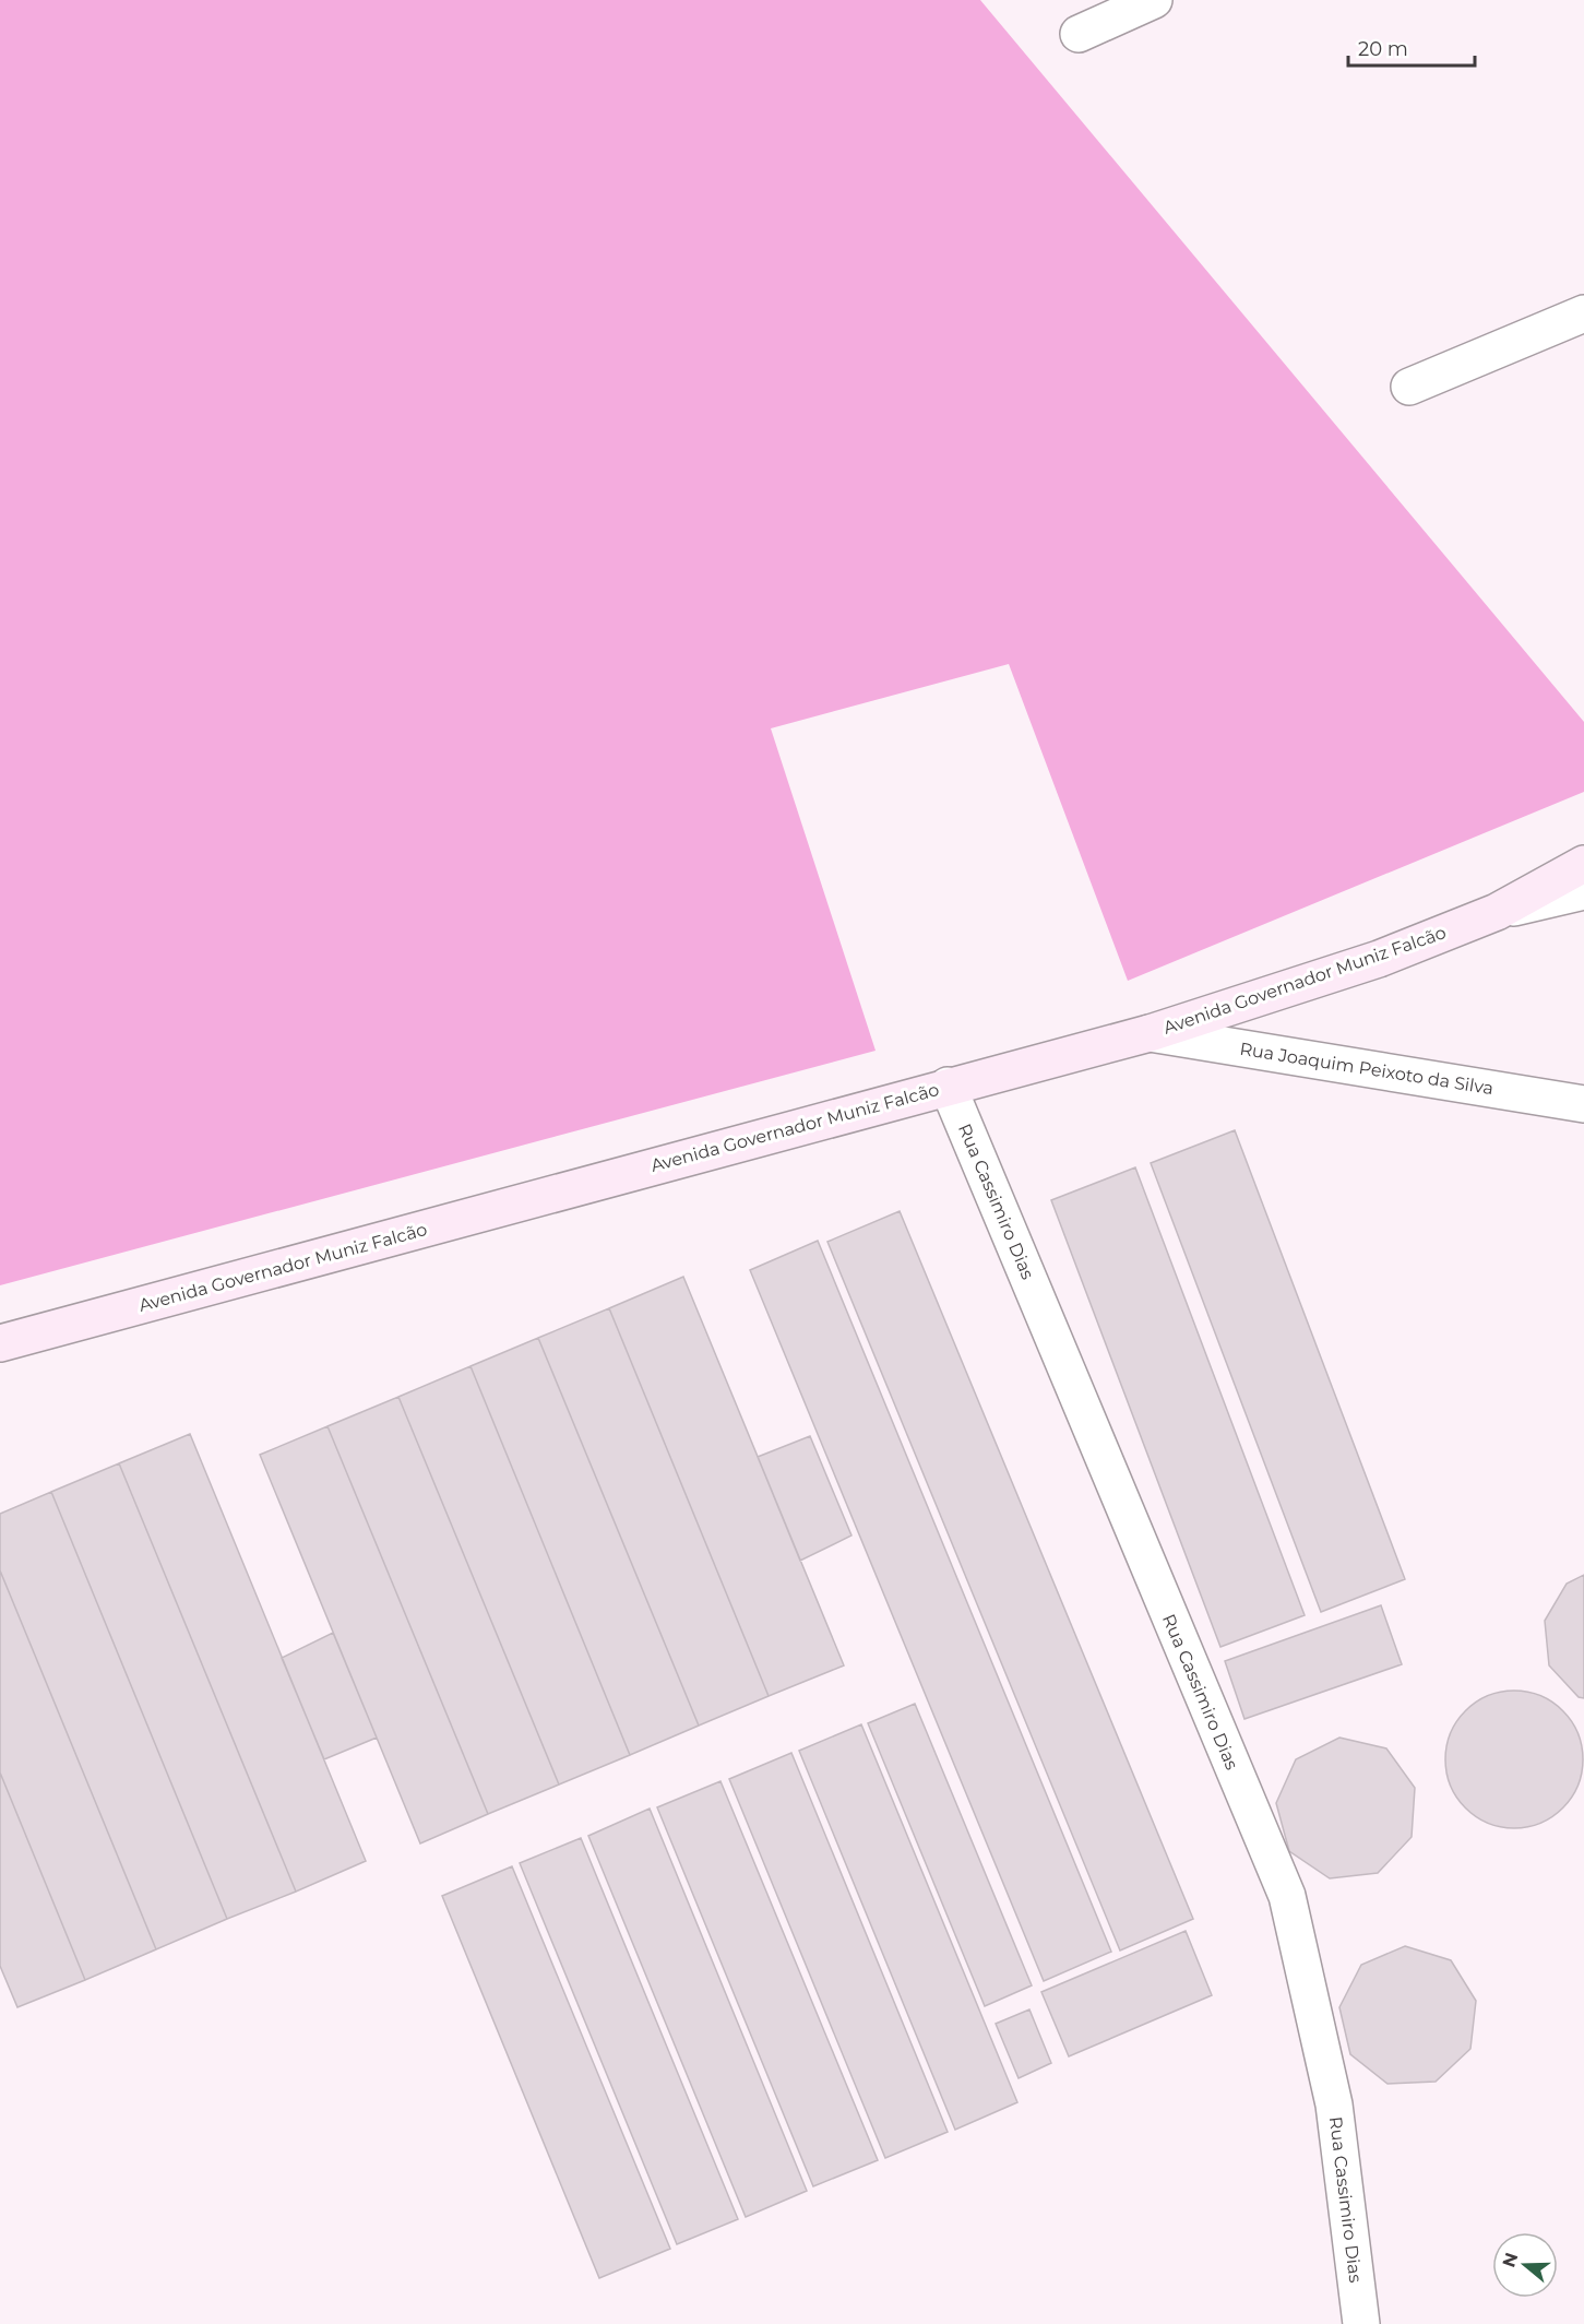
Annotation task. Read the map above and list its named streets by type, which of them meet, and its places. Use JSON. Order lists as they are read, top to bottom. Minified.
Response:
{"streets":{"street":["Avenida Governador Muniz Falcão","Rua Joaquim Peixoto da Silva","Rua Cassimiro Dias"]},"crossings":[["Avenida Governador Muniz Falcão","Rua Joaquim Peixoto da Silva"],["Avenida Governador Muniz Falcão","Rua Cassimiro Dias"]],"scale_bar":"20 m","north":"left"}
